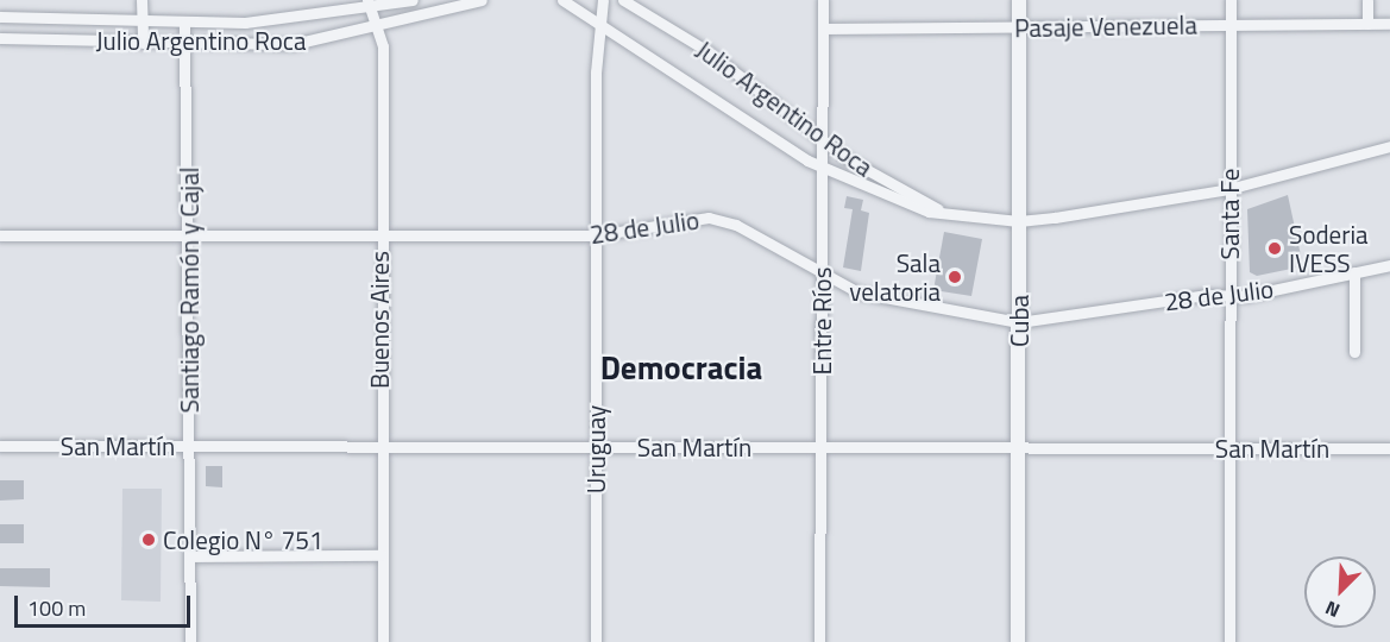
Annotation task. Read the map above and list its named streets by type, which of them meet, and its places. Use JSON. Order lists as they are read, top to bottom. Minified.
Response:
{"streets":{"street":["Pasaje Venezuela","Julio Argentino Roca","Santa Fe","28 de Julio","Santiago Ramón y Cajal","Buenos Aires","Entre Ríos","Cuba","San Martín","Uruguay"]},"crossings":[["Pasaje Venezuela","Santa Fe"],["Pasaje Venezuela","Entre Ríos"],["Pasaje Venezuela","Cuba"],["Julio Argentino Roca","Santa Fe"],["Julio Argentino Roca","Santiago Ramón y Cajal"],["Julio Argentino Roca","Buenos Aires"],["Julio Argentino Roca","Entre Ríos"],["Julio Argentino Roca","Cuba"],["Julio Argentino Roca","Uruguay"],["Santa Fe","28 de Julio"],["Santa Fe","San Martín"],["28 de Julio","Santiago Ramón y Cajal"],["28 de Julio","Buenos Aires"],["28 de Julio","Entre Ríos"],["28 de Julio","Cuba"],["28 de Julio","Uruguay"],["Santiago Ramón y Cajal","San Martín"],["Buenos Aires","San Martín"],["Entre Ríos","San Martín"],["Cuba","San Martín"],["San Martín","Uruguay"]],"districts":["Democracia"],"places":["Soderia IVESS","Sala velatoria","Colegio N° 751"],"scale_bar":"100 m","north":"bottom left"}
